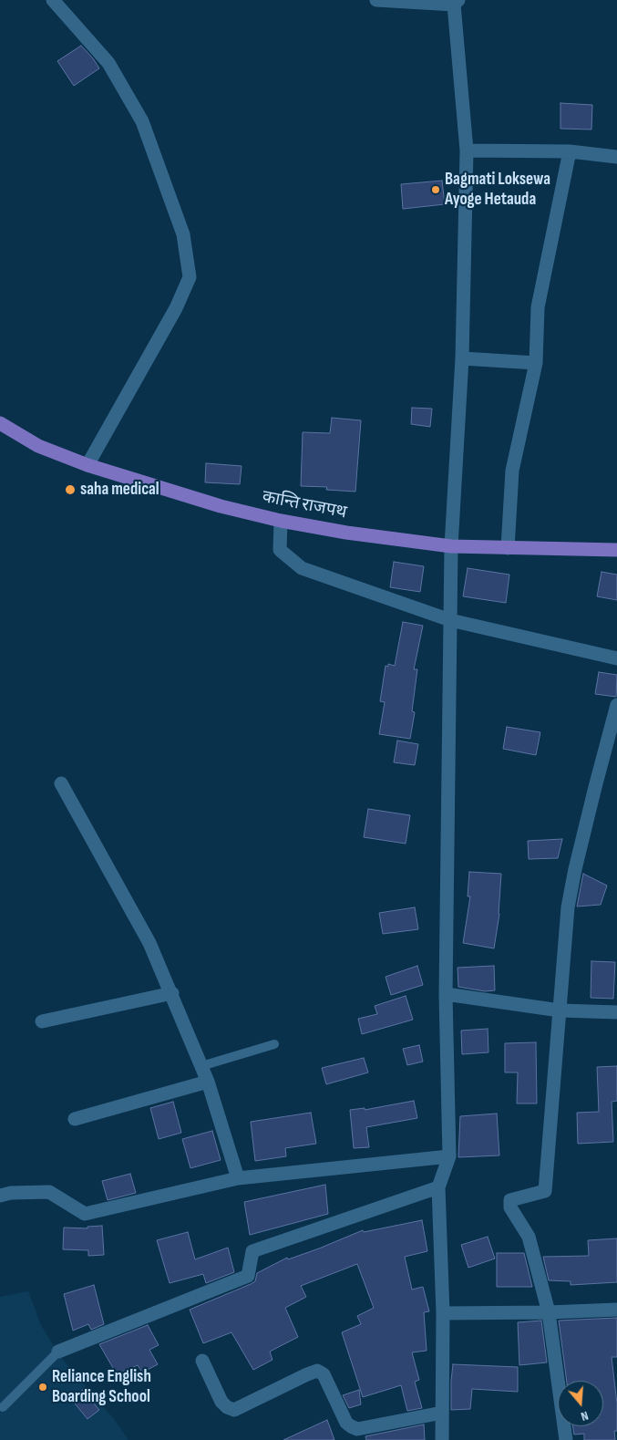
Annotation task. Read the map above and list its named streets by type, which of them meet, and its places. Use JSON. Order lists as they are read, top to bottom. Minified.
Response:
{"streets":{"main road":["कान्ति राजपथ"]},"places":["Bagmati Loksewa Ayoge Hetauda","saha medical","Reliance English Boarding School"],"north":"bottom"}
